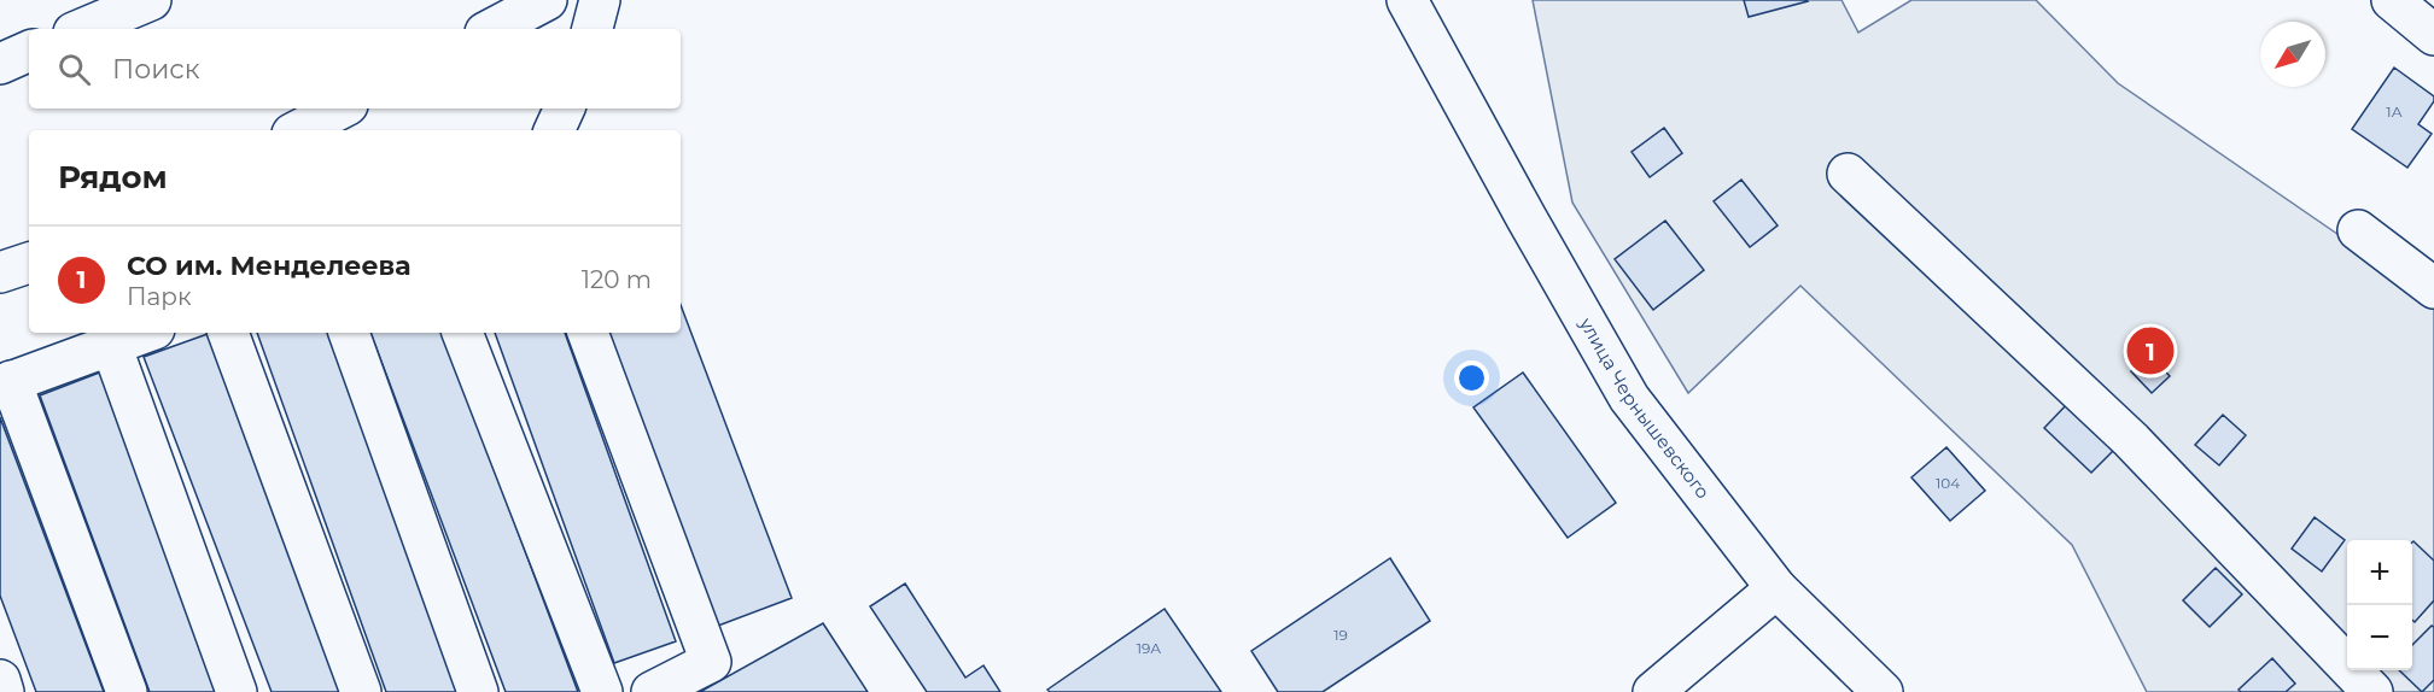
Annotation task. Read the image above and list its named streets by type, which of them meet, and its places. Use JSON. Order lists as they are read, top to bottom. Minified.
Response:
{"streets":{"street":["улица Чернышевского"]},"house_numbers":["1А","104","19","19А"],"north":"bottom left","page":{"search":"Поиск","heading":"Рядом","list":[{"mark":"1","name":"СО им. Менделеева","note":"Парк","value":"120 m"}],"pins":"1","map_buttons":["+","−"]}}
